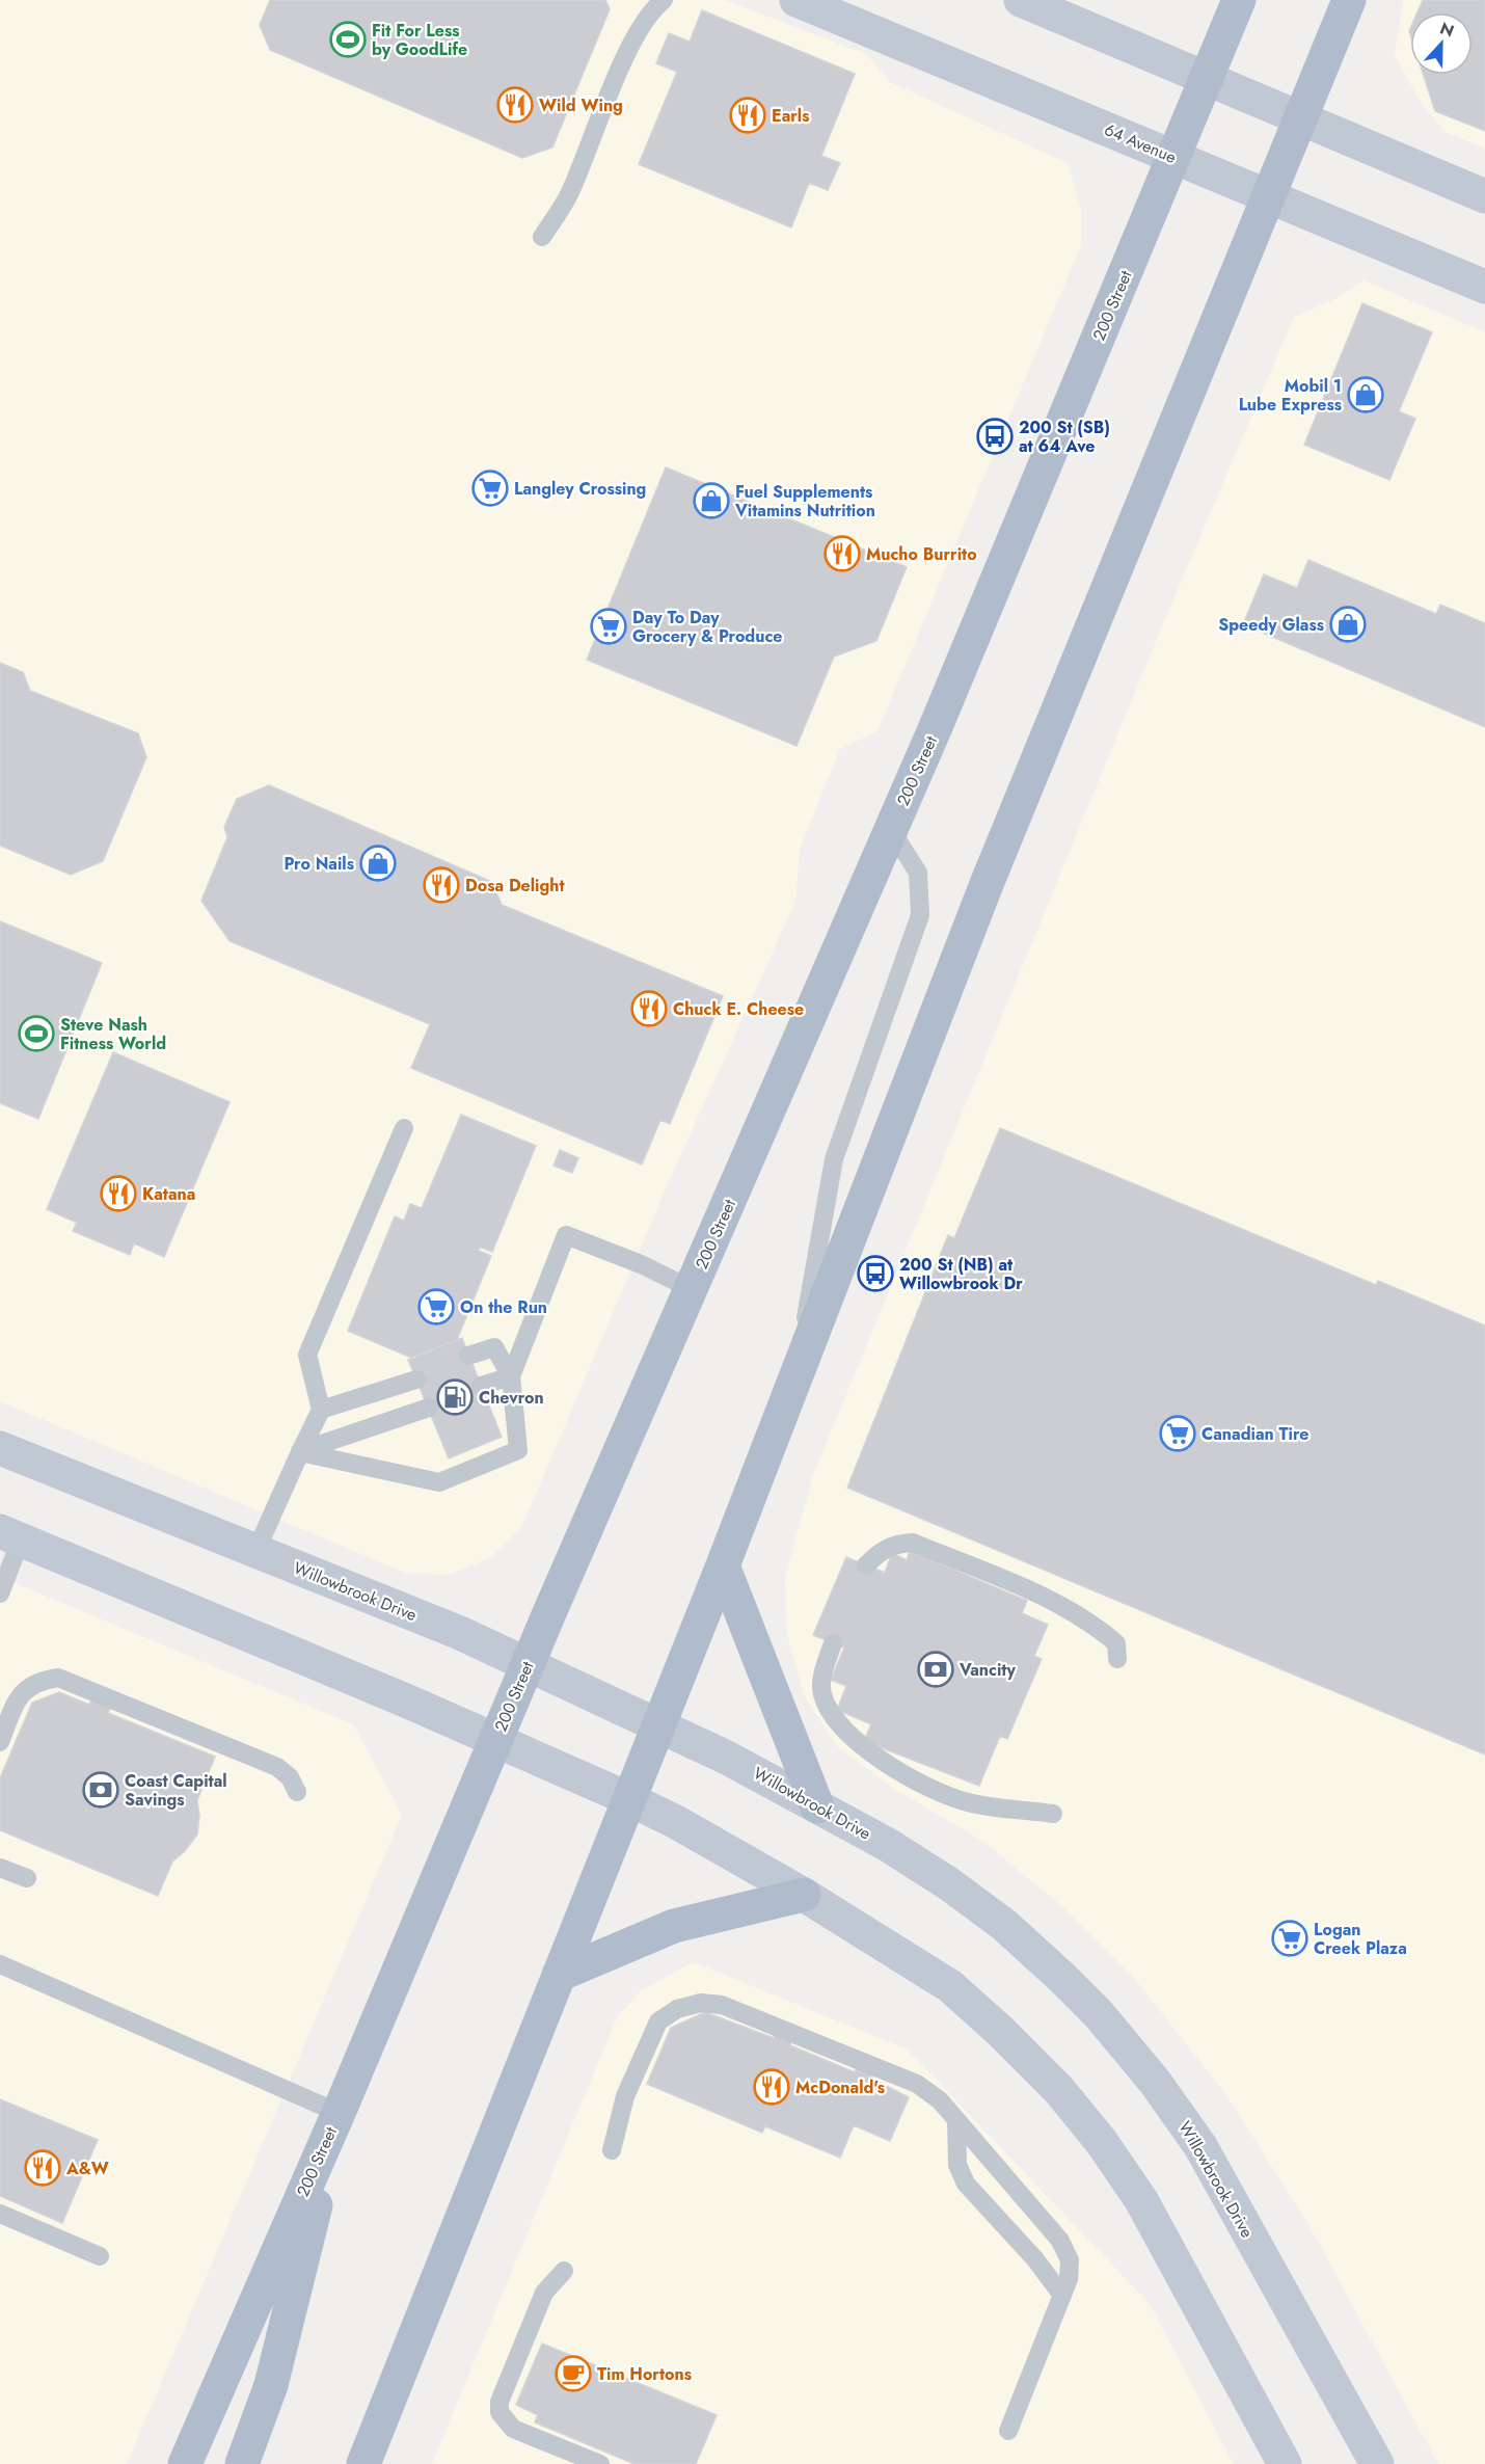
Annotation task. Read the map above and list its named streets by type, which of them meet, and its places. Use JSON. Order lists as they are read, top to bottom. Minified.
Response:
{"streets":{"main road":["64 Avenue","200 Street","Willowbrook Drive"]},"crossings":[["64 Avenue","200 Street"],["200 Street","Willowbrook Drive"]],"places":{"sports":["Fit For Less by GoodLife","Steve Nash Fitness World"],"restaurant":["Wild Wing","Earls","Mucho Burrito","Dosa Delight","Chuck E. Cheese","Katana","McDonald's","A&W"],"shop":["Mobil 1 Lube Express","Fuel Supplements Vitamins Nutrition","Speedy Glass","Pro Nails"],"bus stop":["200 St (SB) at 64 Ave","200 St (NB) at Willowbrook Dr"],"supermarket":["Langley Crossing","Day To Day Grocery & Produce","On the Run","Canadian Tire","Logan Creek Plaza"],"fuel station":["Chevron"],"bank":["Vancity","Coast Capital Savings"],"cafe":["Tim Hortons"]},"north":"top"}
